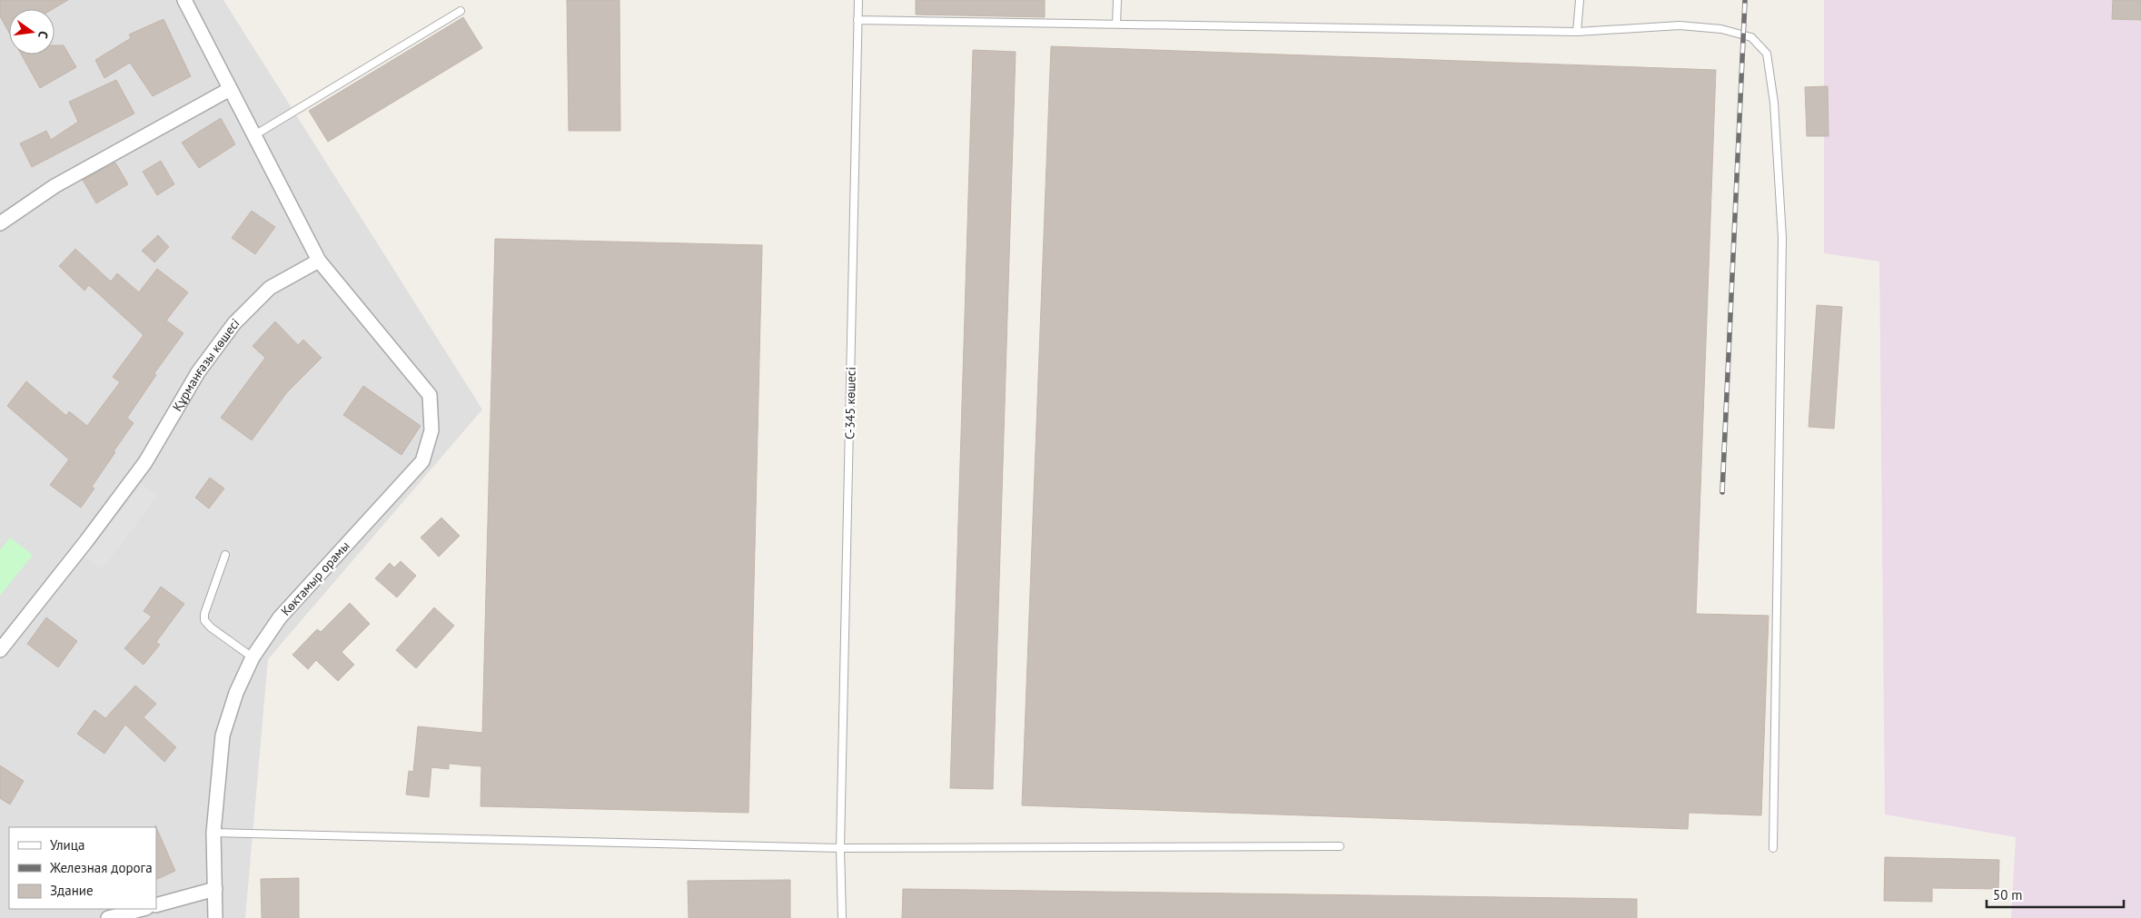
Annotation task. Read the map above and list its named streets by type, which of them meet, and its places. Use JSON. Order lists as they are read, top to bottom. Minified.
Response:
{"streets":{"street":["Құрманғазы көшесі","Көктамыр орамы"],"lane":["С-345 көшесі"]},"crossings":[["Құрманғазы көшесі","Көктамыр орамы"]],"legend":["Улица","Железная дорога","Здание"],"scale_bar":"50 m","north":"right"}
